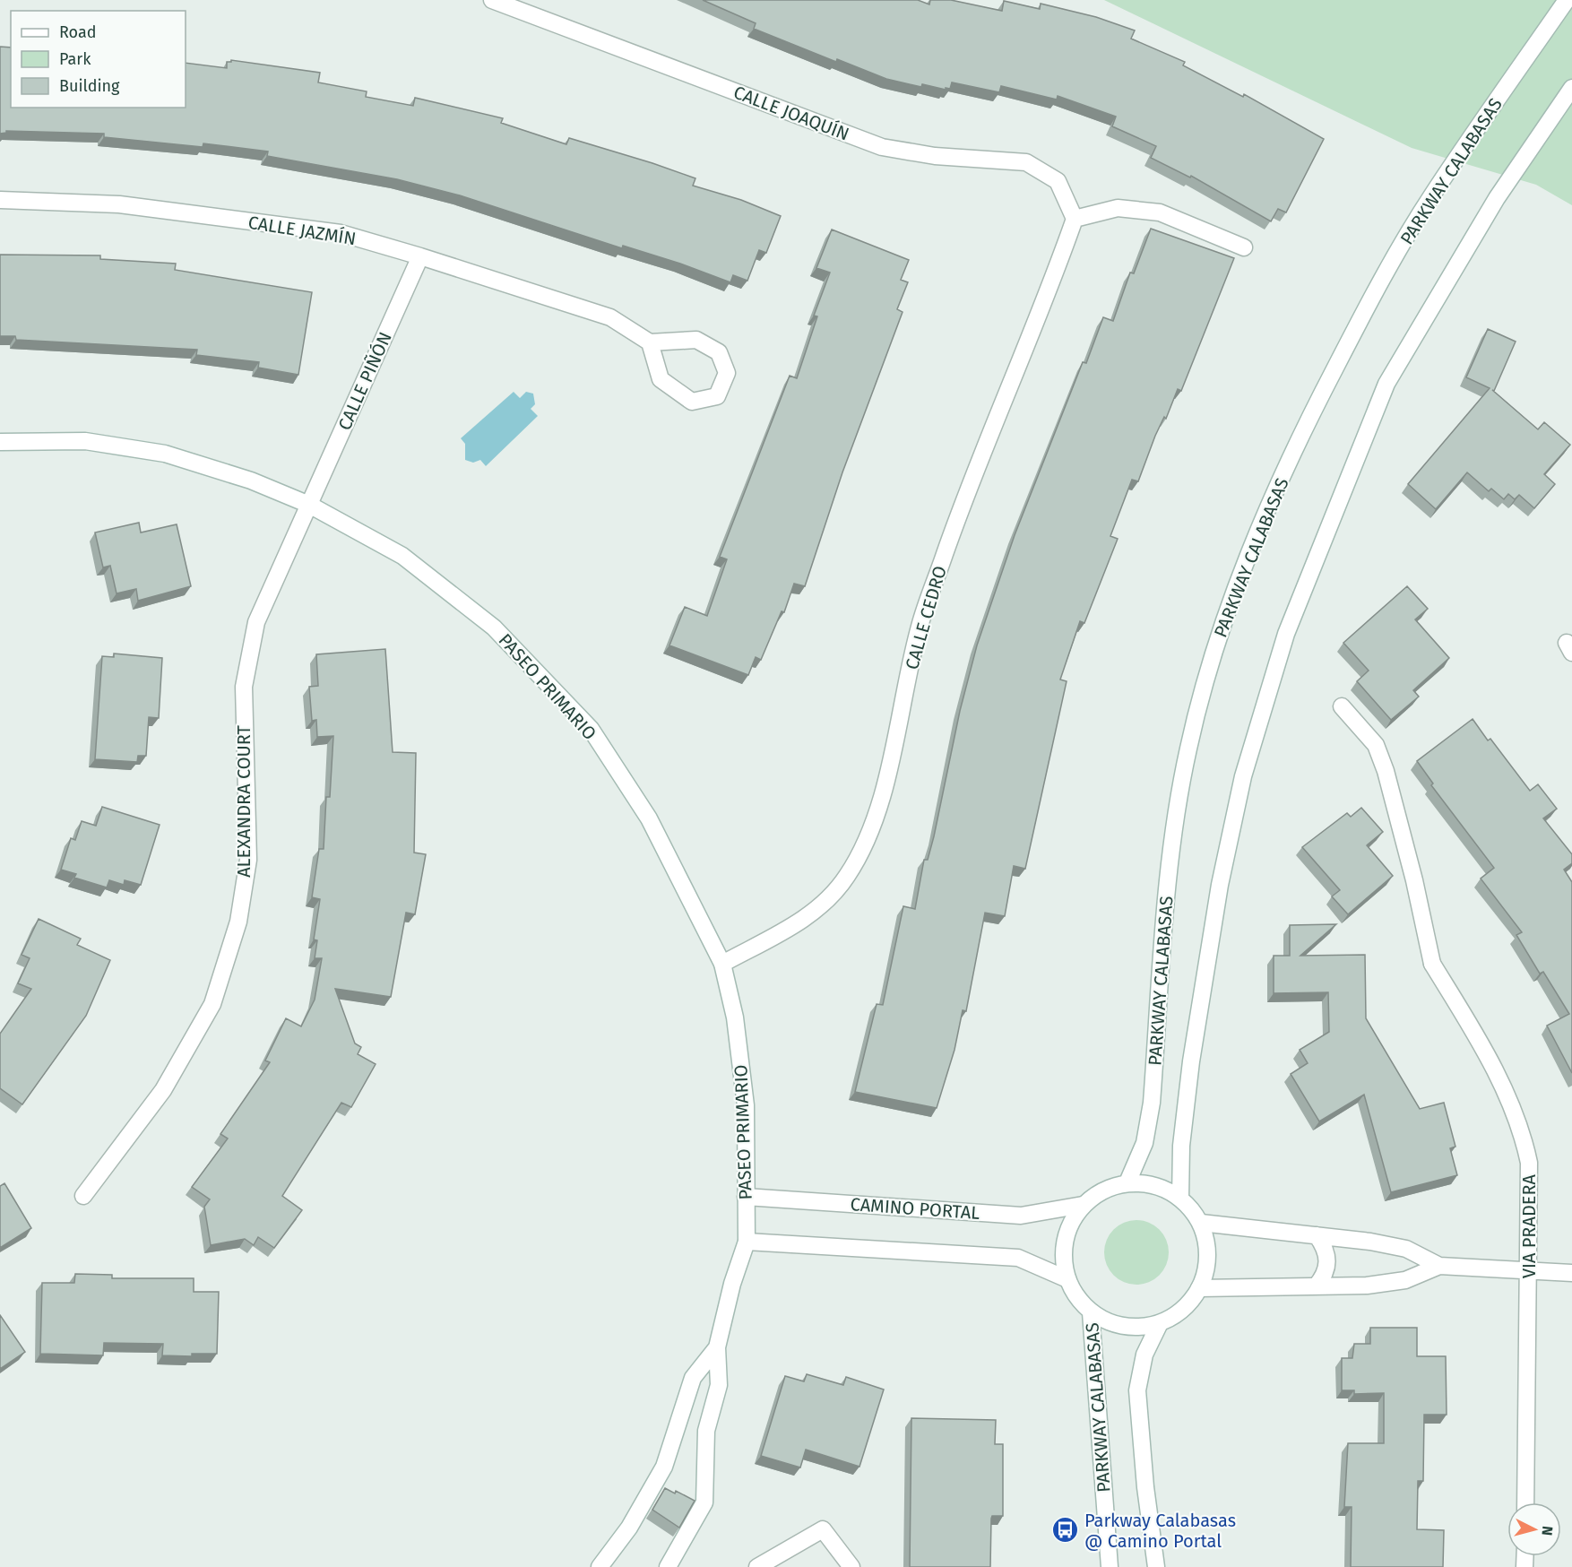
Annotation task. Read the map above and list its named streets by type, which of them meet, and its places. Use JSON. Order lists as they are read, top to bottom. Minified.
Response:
{"streets":{"street":["CALLE JOAQUÍN","PARKWAY CALABASAS","CALLE JAZMÍN","CALLE PIÑÓN","CALLE CEDRO","PASEO PRIMARIO","ALEXANDRA COURT","CAMINO PORTAL","VIA PRADERA"]},"crossings":[["CALLE JOAQUÍN","CALLE CEDRO"],["PARKWAY CALABASAS","CAMINO PORTAL"],["CALLE JAZMÍN","CALLE PIÑÓN"],["CALLE PIÑÓN","PASEO PRIMARIO"],["CALLE PIÑÓN","ALEXANDRA COURT"],["CALLE CEDRO","PASEO PRIMARIO"],["PASEO PRIMARIO","ALEXANDRA COURT"],["PASEO PRIMARIO","CAMINO PORTAL"]],"places":{"bus stop":["Parkway Calabasas @ Camino Portal"]},"legend":["Road","Park","Building"],"north":"right"}
